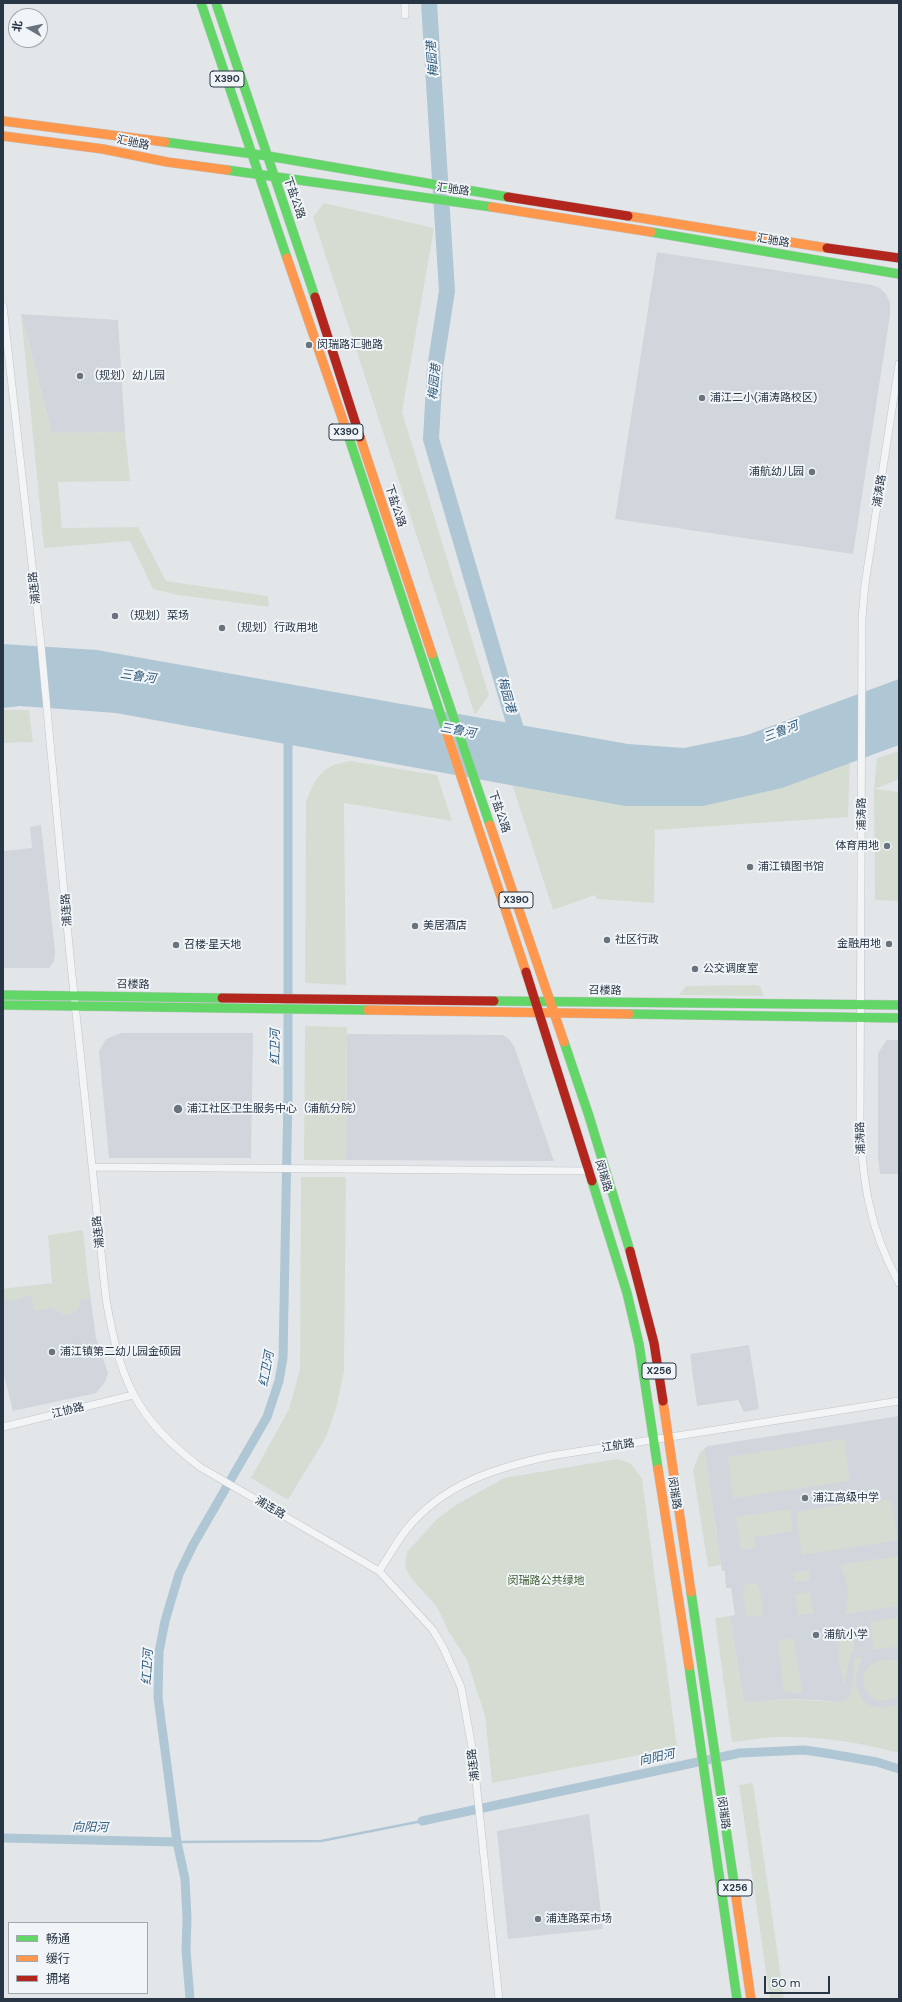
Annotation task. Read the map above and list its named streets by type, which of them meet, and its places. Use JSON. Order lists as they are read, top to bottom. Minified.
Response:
{"streets":{"main road":["X390","汇驰路","下盐公路","召楼路","闵瑞路","X256"],"street":["浦涛路","浦连路","江协路","江航路"]},"crossings":[["X390","汇驰路"],["X390","召楼路"],["X390","闵瑞路"],["汇驰路","下盐公路"],["下盐公路","召楼路"],["下盐公路","闵瑞路"],["浦涛路","召楼路"],["浦连路","召楼路"],["浦连路","江协路"],["浦连路","江航路"],["召楼路","闵瑞路"],["闵瑞路","江航路"]],"water":["梅园港","三鲁河","红卫河","向阳河"],"parks":["闵瑞路公共绿地"],"places":["闵瑞路汇驰路","（规划）幼儿园","浦江二小(浦涛路校区)","浦航幼儿园","（规划）菜场","（规划）行政用地","体育用地","浦江镇图书馆","美居酒店","社区行政","金融用地","召楼·星天地","公交调度室","浦江社区卫生服务中心（浦航分院）","浦江镇第二幼儿园金硕园","浦江高级中学","浦航小学","浦连路菜市场"],"legend":["畅通","缓行","拥堵"],"scale_bar":"50 m","north":"left"}
